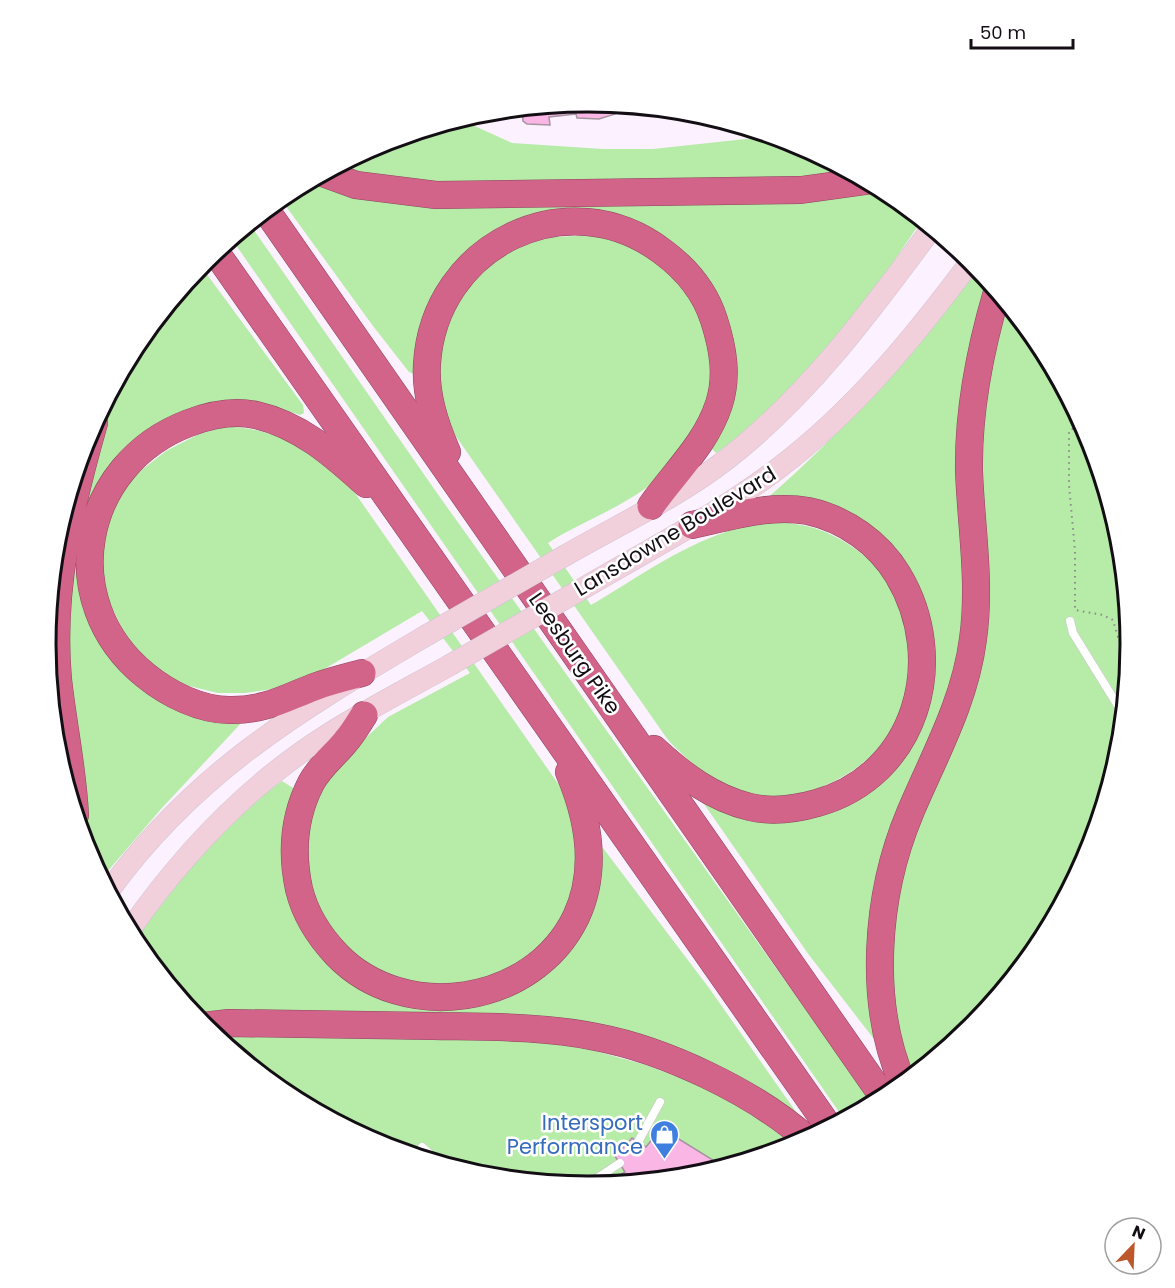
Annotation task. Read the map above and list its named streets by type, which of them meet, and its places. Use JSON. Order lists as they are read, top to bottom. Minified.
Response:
{"streets":{"highway":["Leesburg Pike"],"main road":["Lansdowne Boulevard"]},"places":{"shop":["Intersport Performance"]},"scale_bar":"50 m","north":"top right"}
